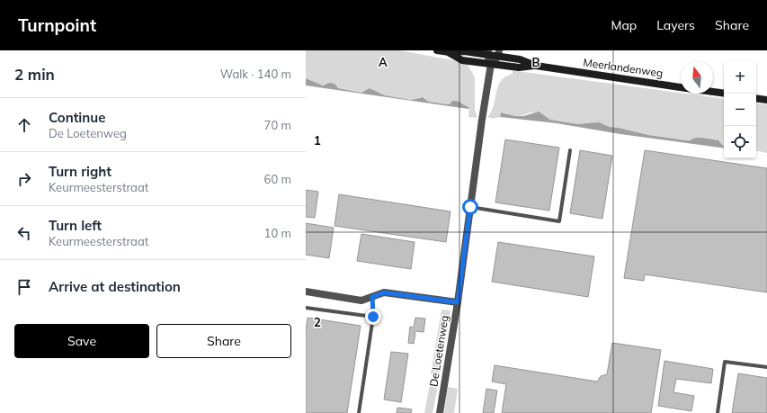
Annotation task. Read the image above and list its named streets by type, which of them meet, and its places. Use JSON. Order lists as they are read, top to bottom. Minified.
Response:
{"streets":{"street":["Meerlandenweg","De Loetenweg"]},"crossings":[["Meerlandenweg","De Loetenweg"]],"north":"top","page":{"header":"Turnpoint","nav":["Map","Layers","Share"],"heading":["2 min","Walk · 140 m"],"map_buttons":["+","−"],"list":[["Continue","De Loetenweg","70 m"],["Turn right","Keurmeesterstraat","60 m"],["Turn left","Keurmeesterstraat","10 m"],"Arrive at destination"],"buttons":["Save","Share"]},"grid":{"columns":["A","B"],"rows":["1","2"]}}
